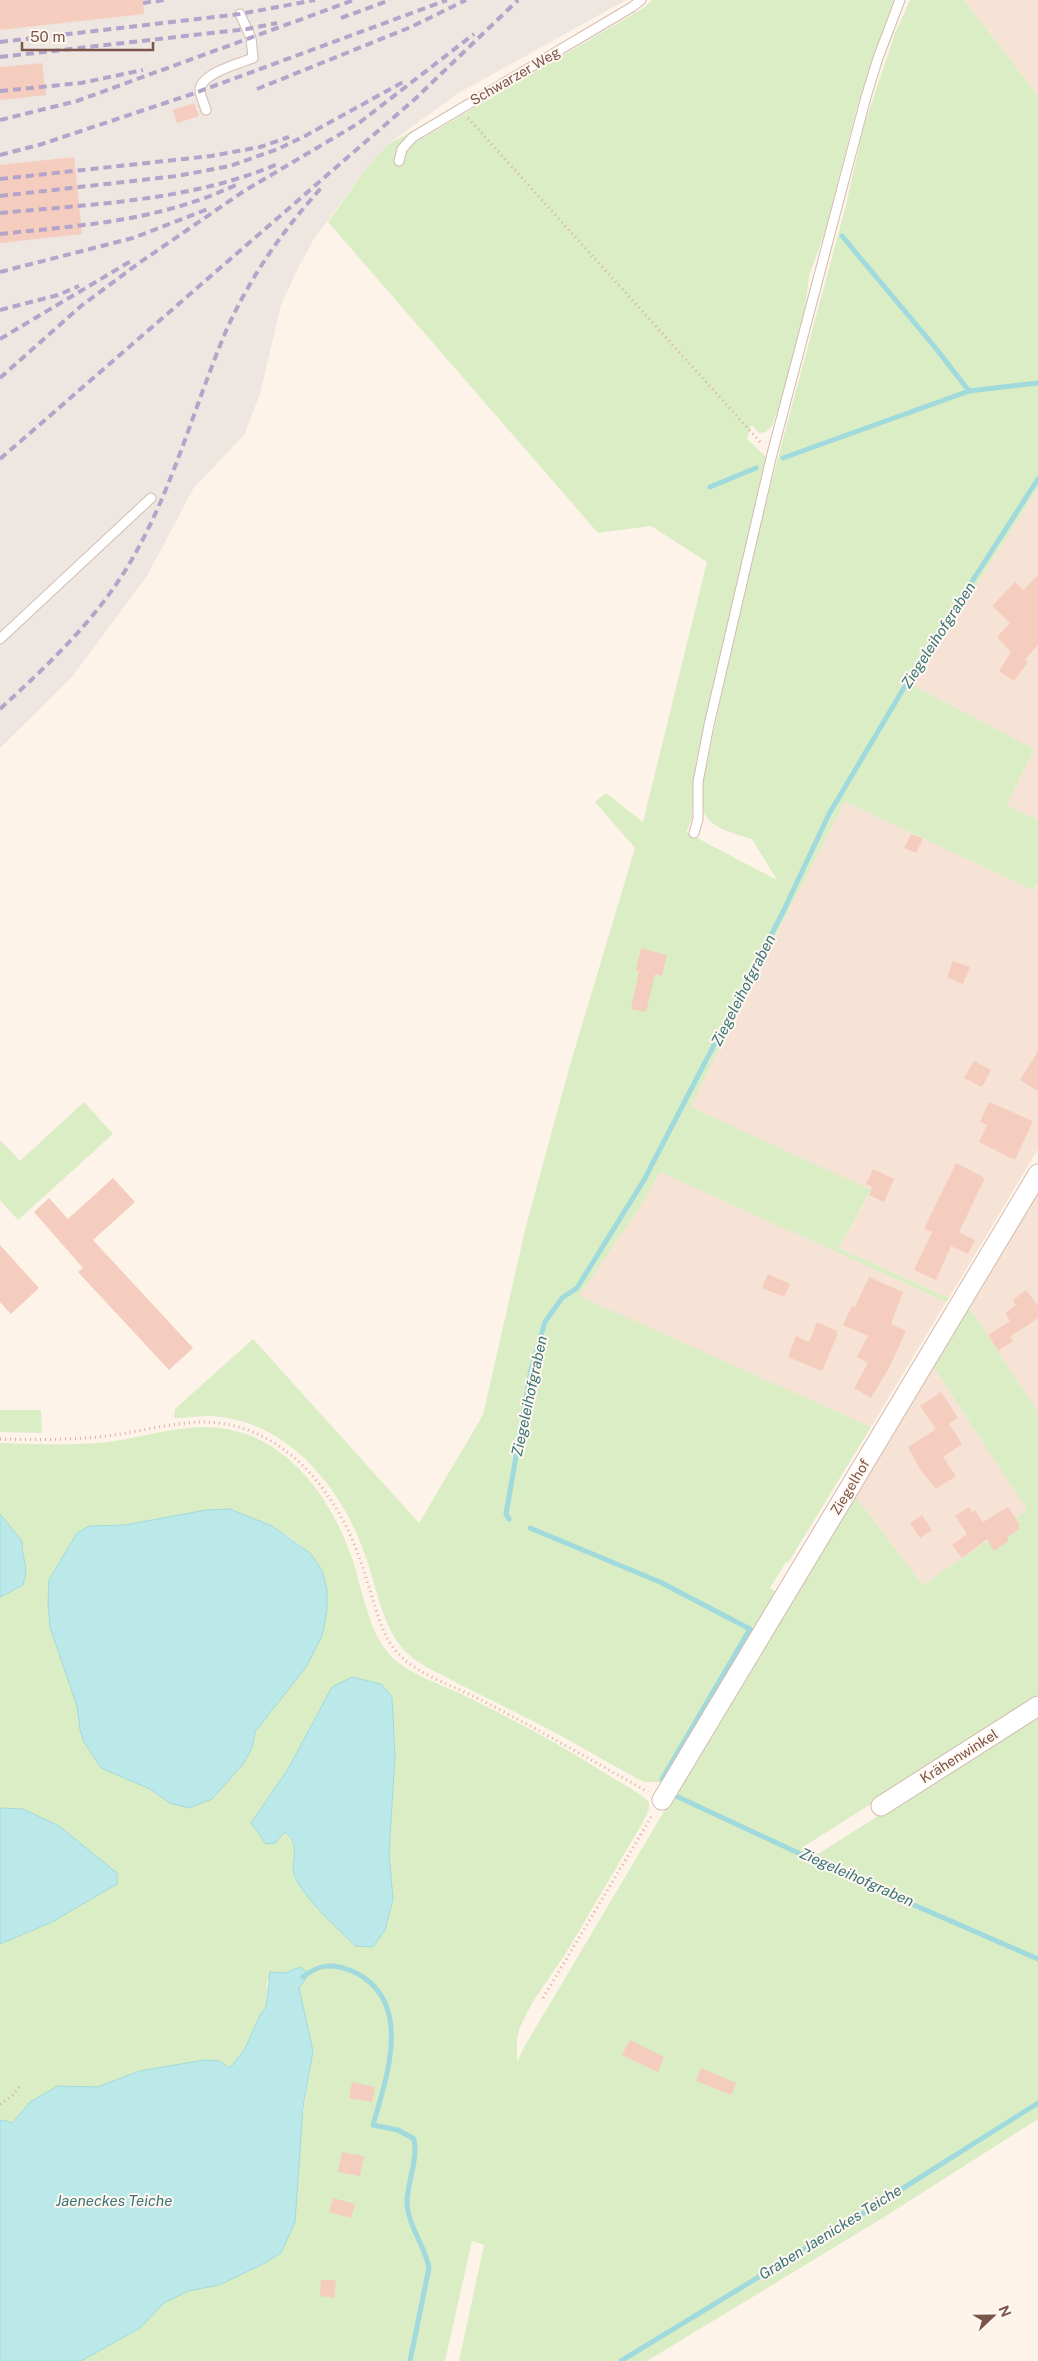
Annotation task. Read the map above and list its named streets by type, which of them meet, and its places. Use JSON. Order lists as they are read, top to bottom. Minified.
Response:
{"streets":{"street":["Ziegelhof","Krähenwinkel"],"lane":["Schwarzer Weg"]},"water":["Ziegeleihofgraben","Jaeneckes Teiche","Graben Jaenickes Teiche"],"scale_bar":"50 m","north":"right"}
